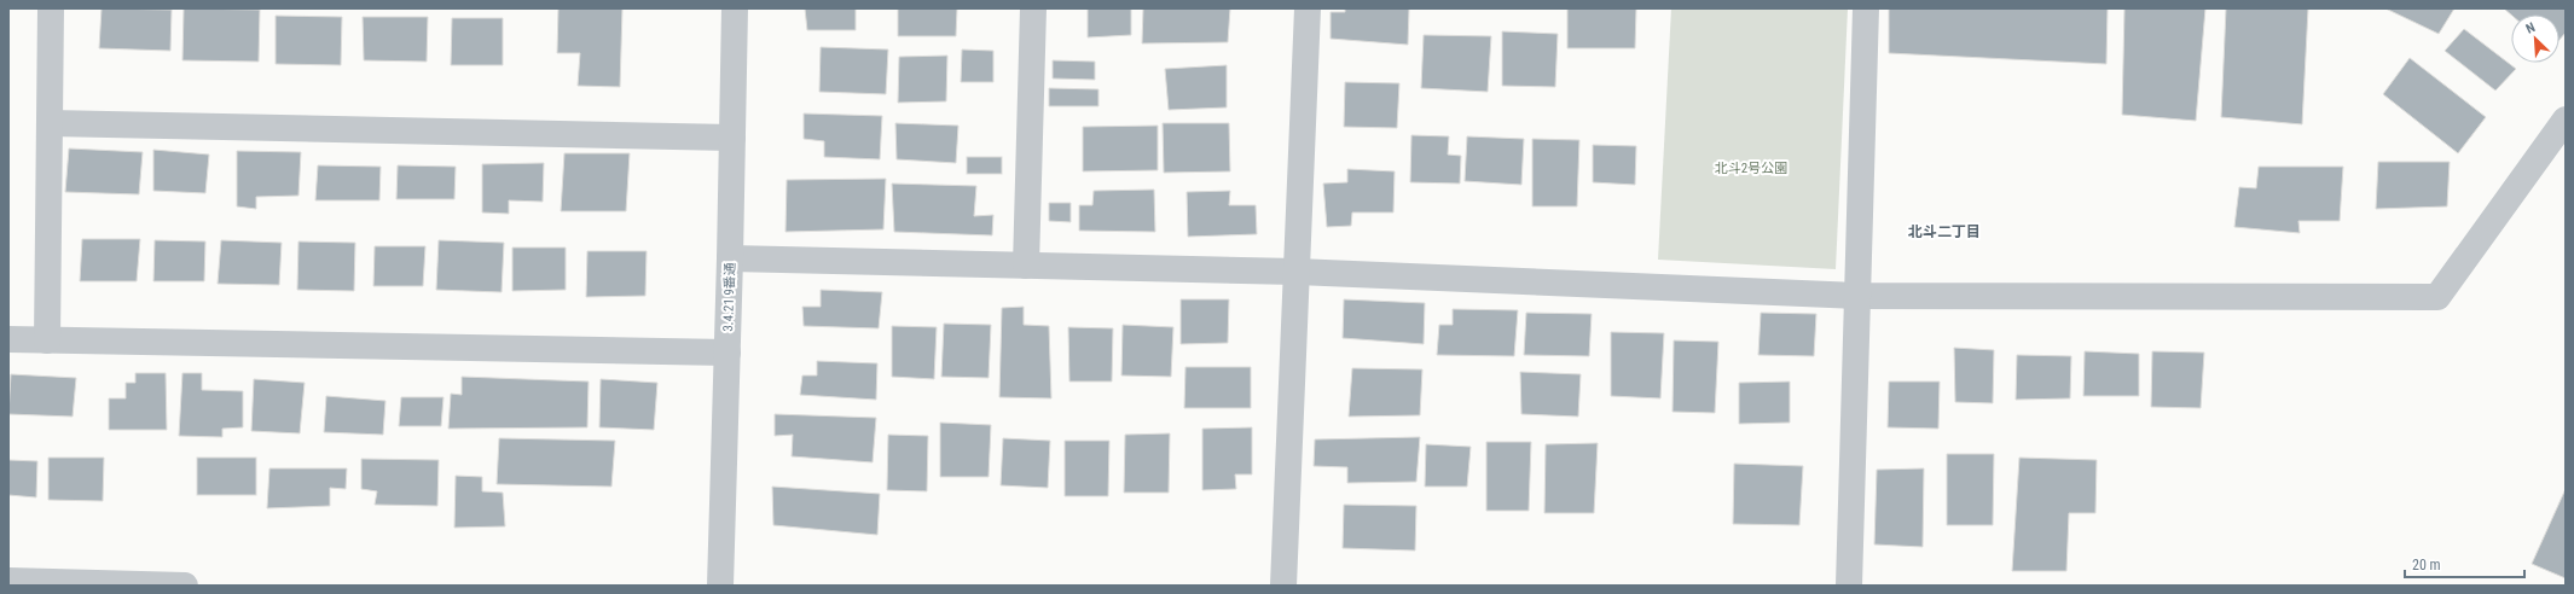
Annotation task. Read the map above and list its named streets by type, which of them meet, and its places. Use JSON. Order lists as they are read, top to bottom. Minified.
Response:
{"streets":{"street":["3.4.21 9番通"]},"districts":["北斗二丁目"],"parks":["北斗2号公園"],"scale_bar":"20 m","north":"top left"}
